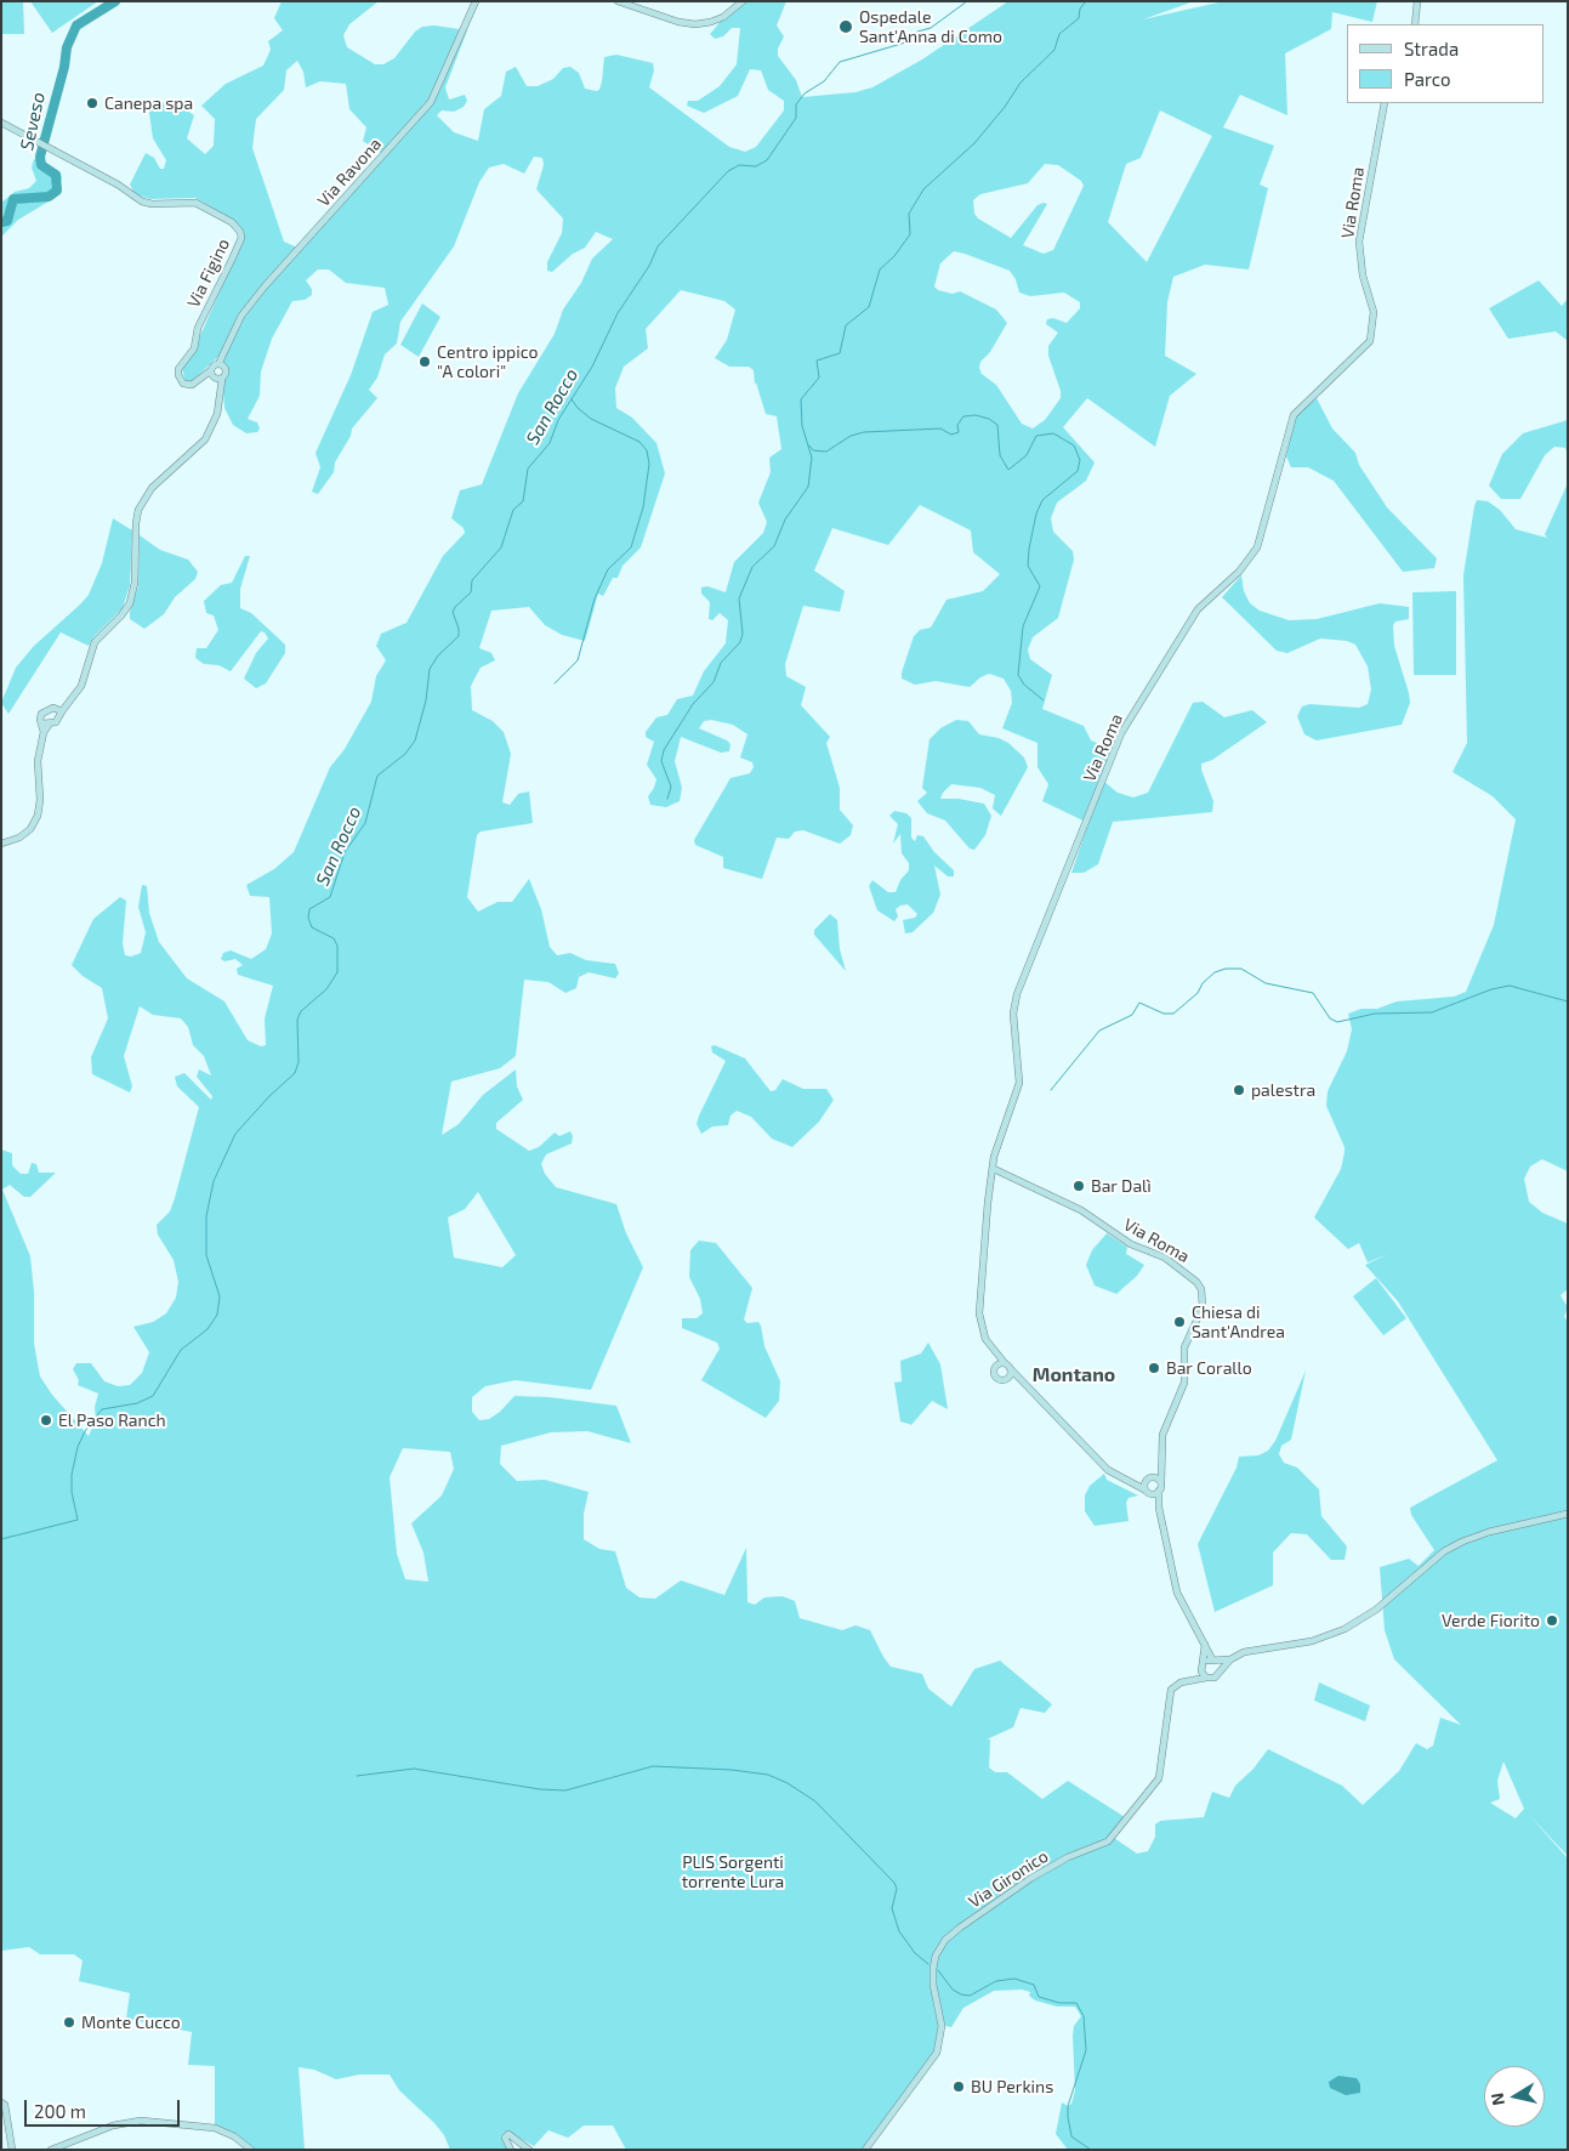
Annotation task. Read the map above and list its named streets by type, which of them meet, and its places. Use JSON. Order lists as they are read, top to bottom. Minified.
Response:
{"streets":{"street":["Via Ravona","Via Roma","Via Figino","Via Gironico"]},"crossings":[["Via Ravona","Via Figino"]],"districts":["Montano"],"water":["Seveso","San Rocco"],"parks":["PLIS Sorgenti torrente Lura"],"places":["Ospedale Sant'Anna di Como","Canepa spa","Centro ippico \"A colori\"","palestra","Bar Dalì","Chiesa di Sant'Andrea","Bar Corallo","El Paso Ranch","Verde Fiorito","Monte Cucco","BU Perkins"],"legend":["Strada","Parco"],"scale_bar":"200 m","north":"left"}
